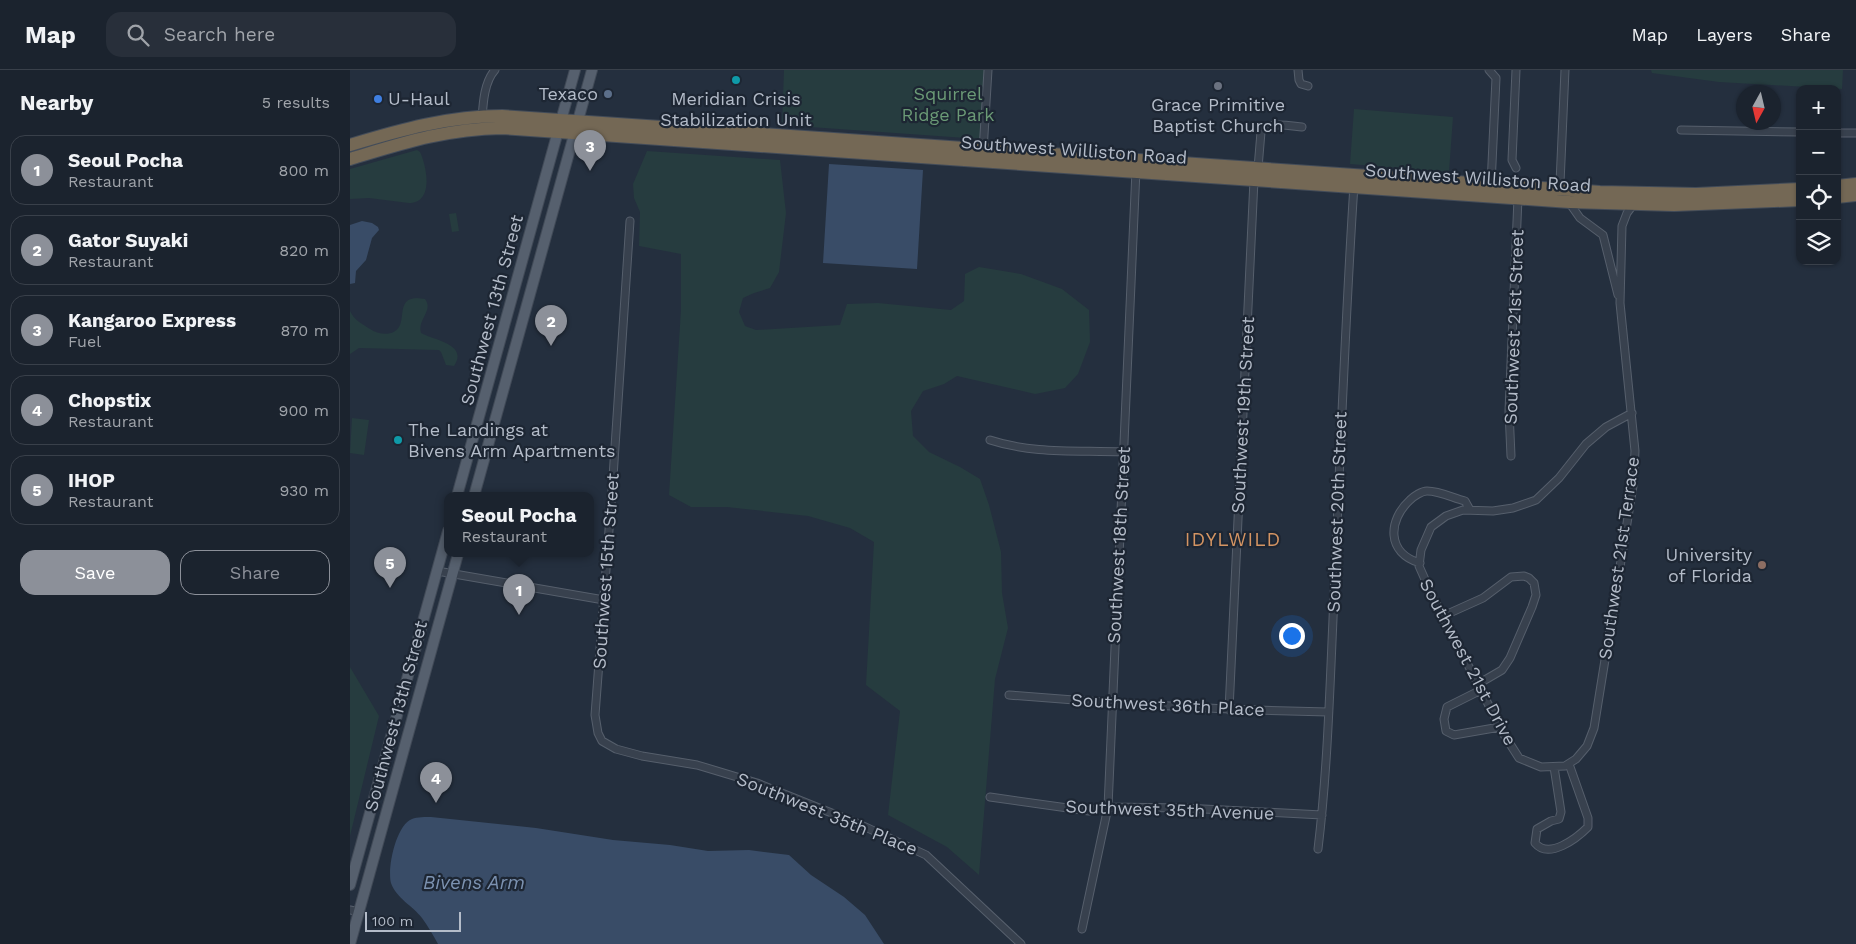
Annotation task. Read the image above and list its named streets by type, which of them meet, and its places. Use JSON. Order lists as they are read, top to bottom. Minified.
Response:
{"streets":{"highway":["Southwest Williston Road"],"main road":["Southwest 13th Street"],"street":["Southwest 21st Street","Southwest 19th Street","Southwest 20th Street","Southwest 18th Street","Southwest 21st Terrace","Southwest 15th Street","Southwest 21st Drive","Southwest 36th Place","Southwest 35th Avenue","Southwest 35th Place"]},"crossings":[["Southwest Williston Road","Southwest 13th Street"],["Southwest Williston Road","Southwest 21st Street"],["Southwest Williston Road","Southwest 19th Street"],["Southwest Williston Road","Southwest 20th Street"],["Southwest Williston Road","Southwest 18th Street"],["Southwest Williston Road","Southwest 21st Terrace"],["Southwest 19th Street","Southwest 36th Place"],["Southwest 20th Street","Southwest 36th Place"],["Southwest 20th Street","Southwest 35th Avenue"],["Southwest 18th Street","Southwest 36th Place"],["Southwest 18th Street","Southwest 35th Avenue"],["Southwest 21st Terrace","Southwest 21st Drive"],["Southwest 15th Street","Southwest 35th Place"]],"districts":["IDYLWILD"],"water":["Bivens Arm"],"parks":["Squirrel Ridge Park"],"places":["Meridian Crisis Stabilization Unit","Grace Primitive Baptist Church","Texaco","U-Haul","The Landings at Bivens Arm Apartments","University of Florida"],"scale_bar":"100 m","north":"bottom","page":{"header":"Map","search":"Search here","nav":["Map","Layers","Share"],"heading":["Nearby","5 results"],"map_buttons":["+","−"],"pins":["3","2","5","1","4"],"list":[{"mark":"1","name":"Seoul Pocha","note":"Restaurant","value":"800 m"},{"mark":"2","name":"Gator Suyaki","note":"Restaurant","value":"820 m"},{"mark":"3","name":"Kangaroo Express","note":"Fuel","value":"870 m"},{"mark":"4","name":"Chopstix","note":"Restaurant","value":"900 m"},{"mark":"5","name":"IHOP","note":"Restaurant","value":"930 m"}],"popup":["Seoul Pocha","Restaurant"],"buttons":["Save","Share"],"scale":"100 m"}}
